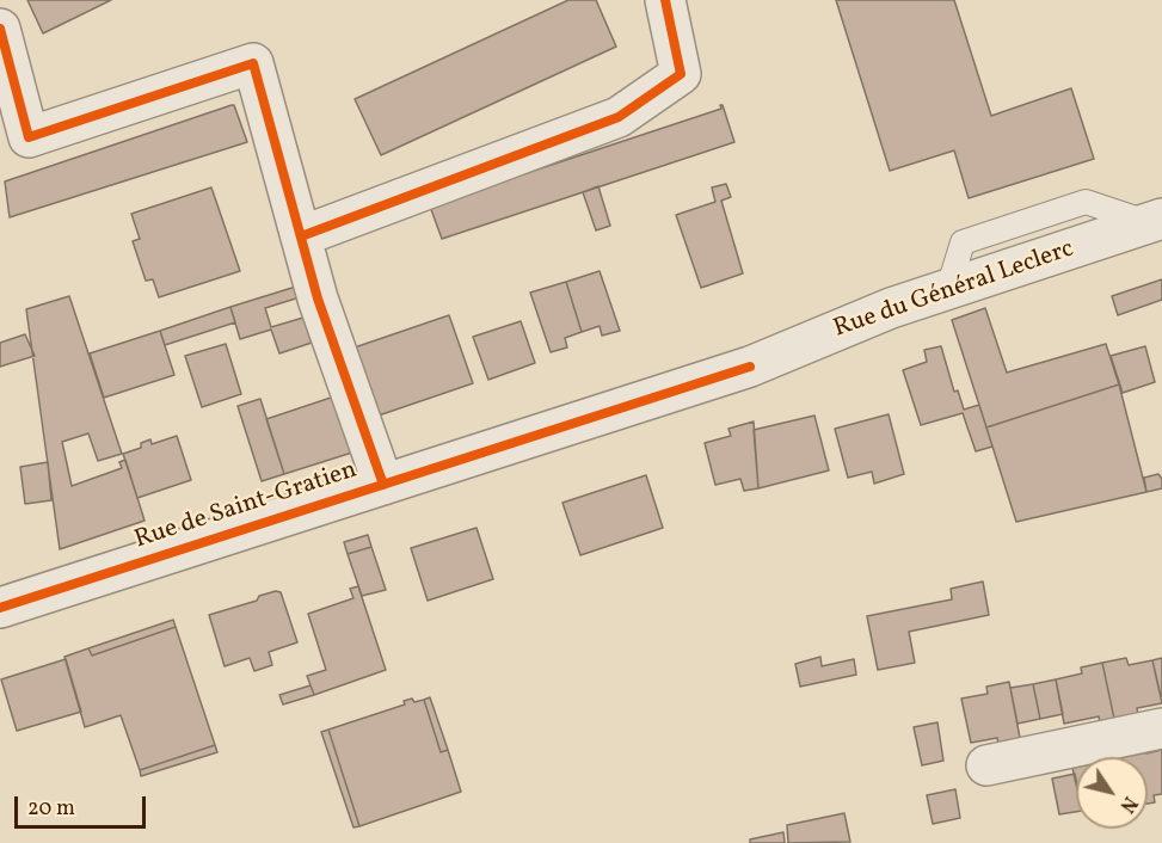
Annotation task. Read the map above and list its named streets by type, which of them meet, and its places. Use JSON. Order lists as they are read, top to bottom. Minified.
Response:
{"streets":{"street":["Rue du Général Leclerc","Rue de Saint-Gratien"]},"crossings":[["Rue du Général Leclerc","Rue de Saint-Gratien"]],"scale_bar":"20 m","north":"bottom right"}
